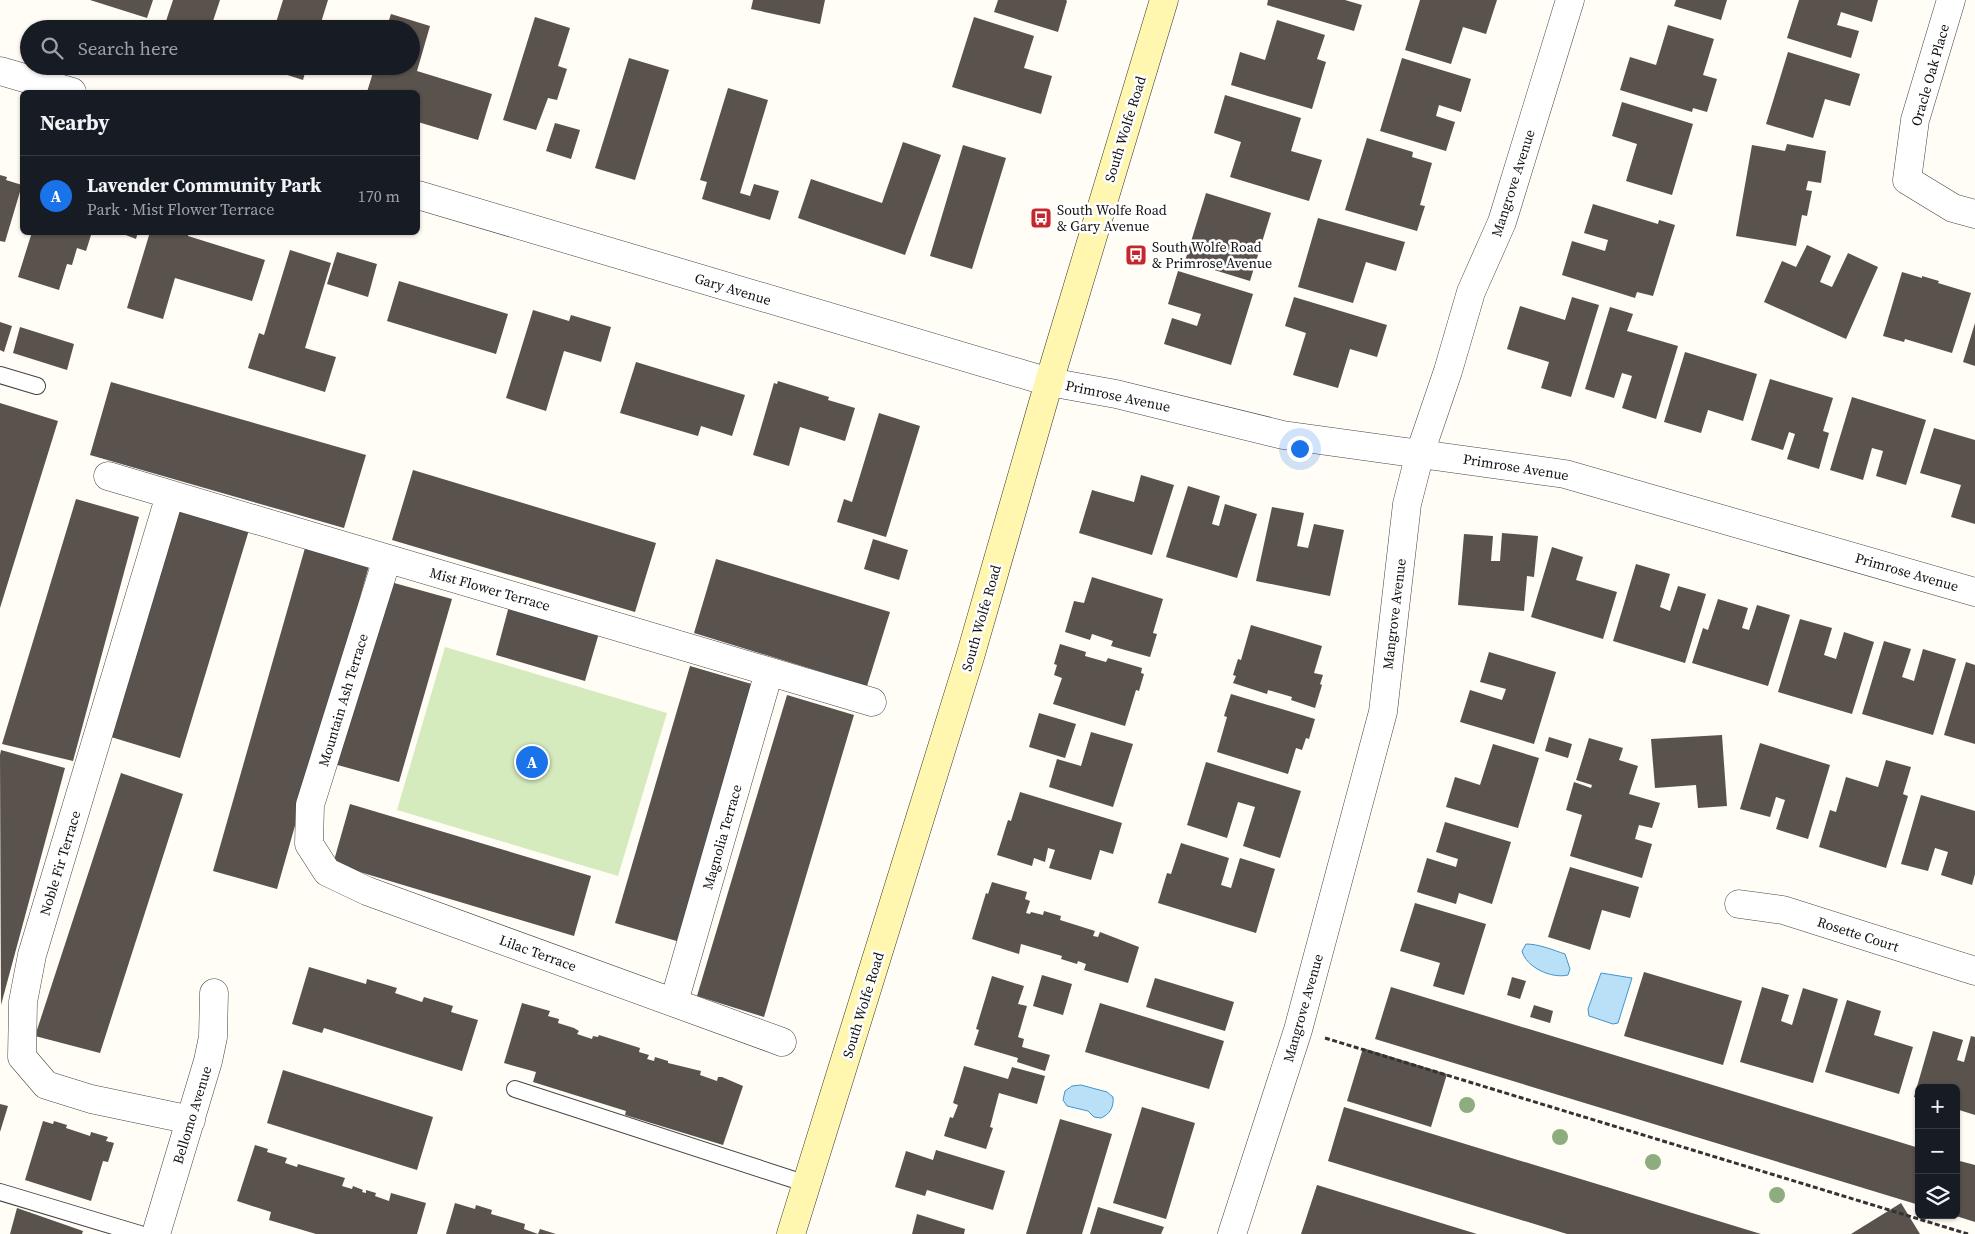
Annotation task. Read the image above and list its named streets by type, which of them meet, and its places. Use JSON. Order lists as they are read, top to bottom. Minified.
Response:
{"streets":{"main road":["South Wolfe Road"],"street":["Oracle Oak Place","Mangrove Avenue","Gary Avenue","Primrose Avenue","Mist Flower Terrace","Mountain Ash Terrace","Magnolia Terrace","Noble Fir Terrace","Rosette Court","Lilac Terrace","Bellomo Avenue"]},"crossings":[["South Wolfe Road","Gary Avenue"],["South Wolfe Road","Primrose Avenue"],["Mangrove Avenue","Primrose Avenue"],["Gary Avenue","Primrose Avenue"],["Mist Flower Terrace","Mountain Ash Terrace"],["Mist Flower Terrace","Magnolia Terrace"],["Mist Flower Terrace","Noble Fir Terrace"],["Mountain Ash Terrace","Lilac Terrace"],["Magnolia Terrace","Lilac Terrace"],["Noble Fir Terrace","Bellomo Avenue"]],"places":{"bus stop":["South Wolfe Road & Gary Avenue","South Wolfe Road & Primrose Avenue"]},"page":{"search":"Search here","heading":"Nearby","list":[{"mark":"A","name":"Lavender Community Park","note":"Park · Mist Flower Terrace","value":"170 m"}],"pins":"A","map_buttons":["+","−"]}}
